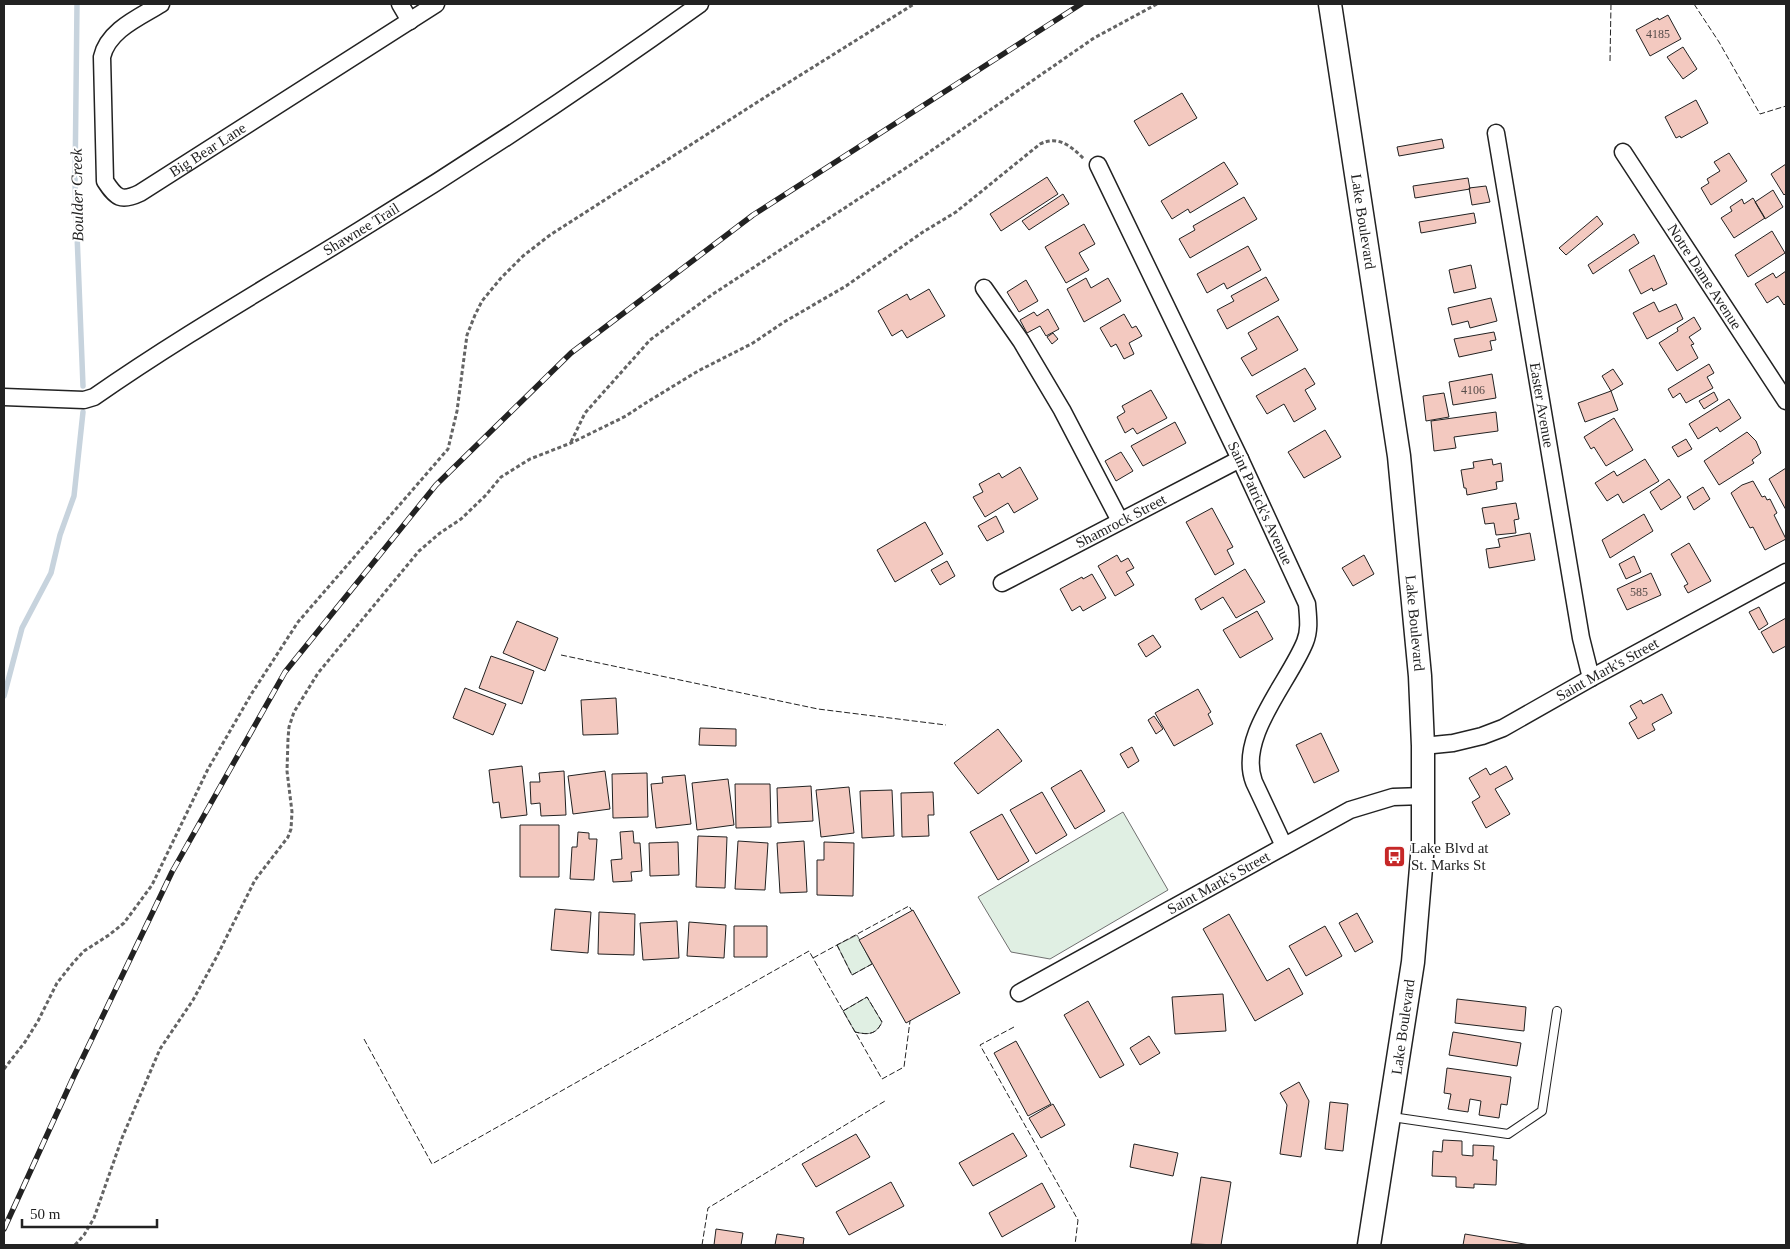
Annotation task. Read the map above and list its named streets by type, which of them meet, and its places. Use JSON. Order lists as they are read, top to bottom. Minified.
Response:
{"streets":{"main road":["Lake Boulevard"],"street":["Big Bear Lane","Shawnee Trail","Notre Dame Avenue","Easter Avenue","Saint Patrick's Avenue","Shamrock Street","Saint Mark's Street"]},"crossings":[["Lake Boulevard","Saint Mark's Street"],["Easter Avenue","Saint Mark's Street"],["Saint Patrick's Avenue","Shamrock Street"],["Saint Patrick's Avenue","Saint Mark's Street"]],"water":["Boulder Creek"],"places":{"bus stop":["Lake Blvd at St. Marks St"]},"house_numbers":["4185","4106","585"],"scale_bar":"50 m"}
